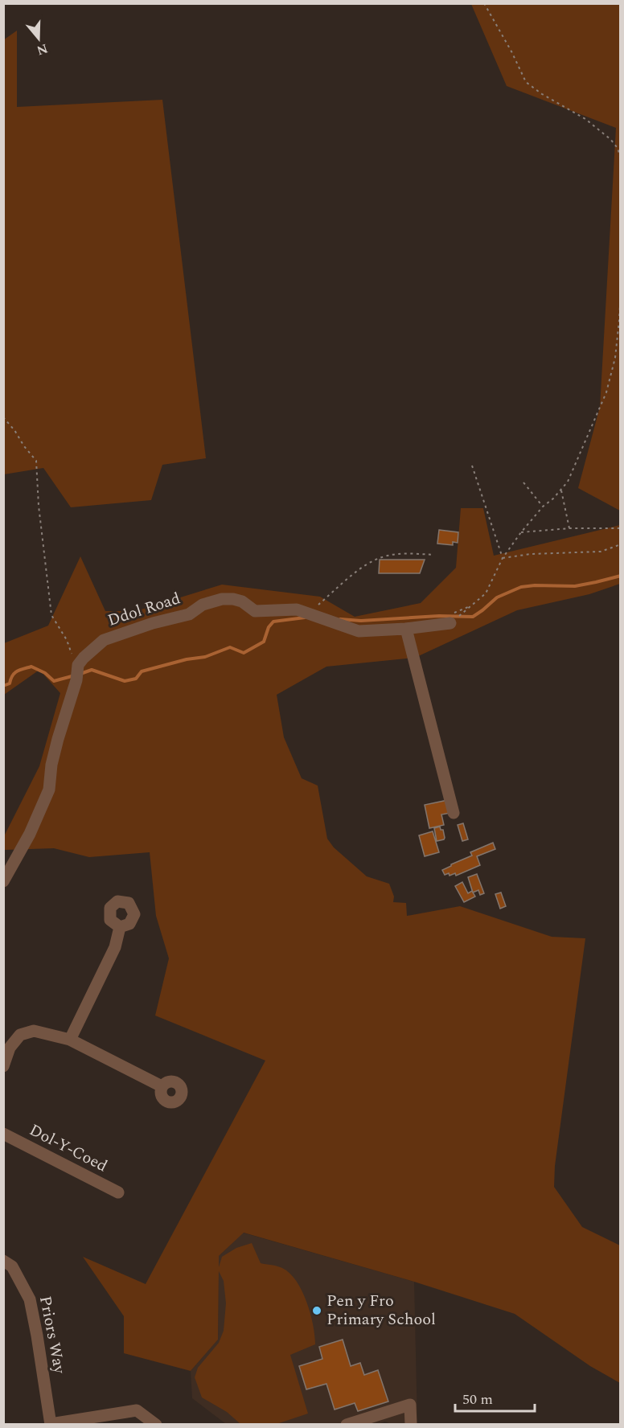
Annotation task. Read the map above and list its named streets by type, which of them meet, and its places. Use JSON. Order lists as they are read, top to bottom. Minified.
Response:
{"streets":{"street":["Ddol Road","Dol-Y-Coed","Priors Way"]},"places":["Pen y Fro Primary School"],"scale_bar":"50 m","north":"bottom"}
